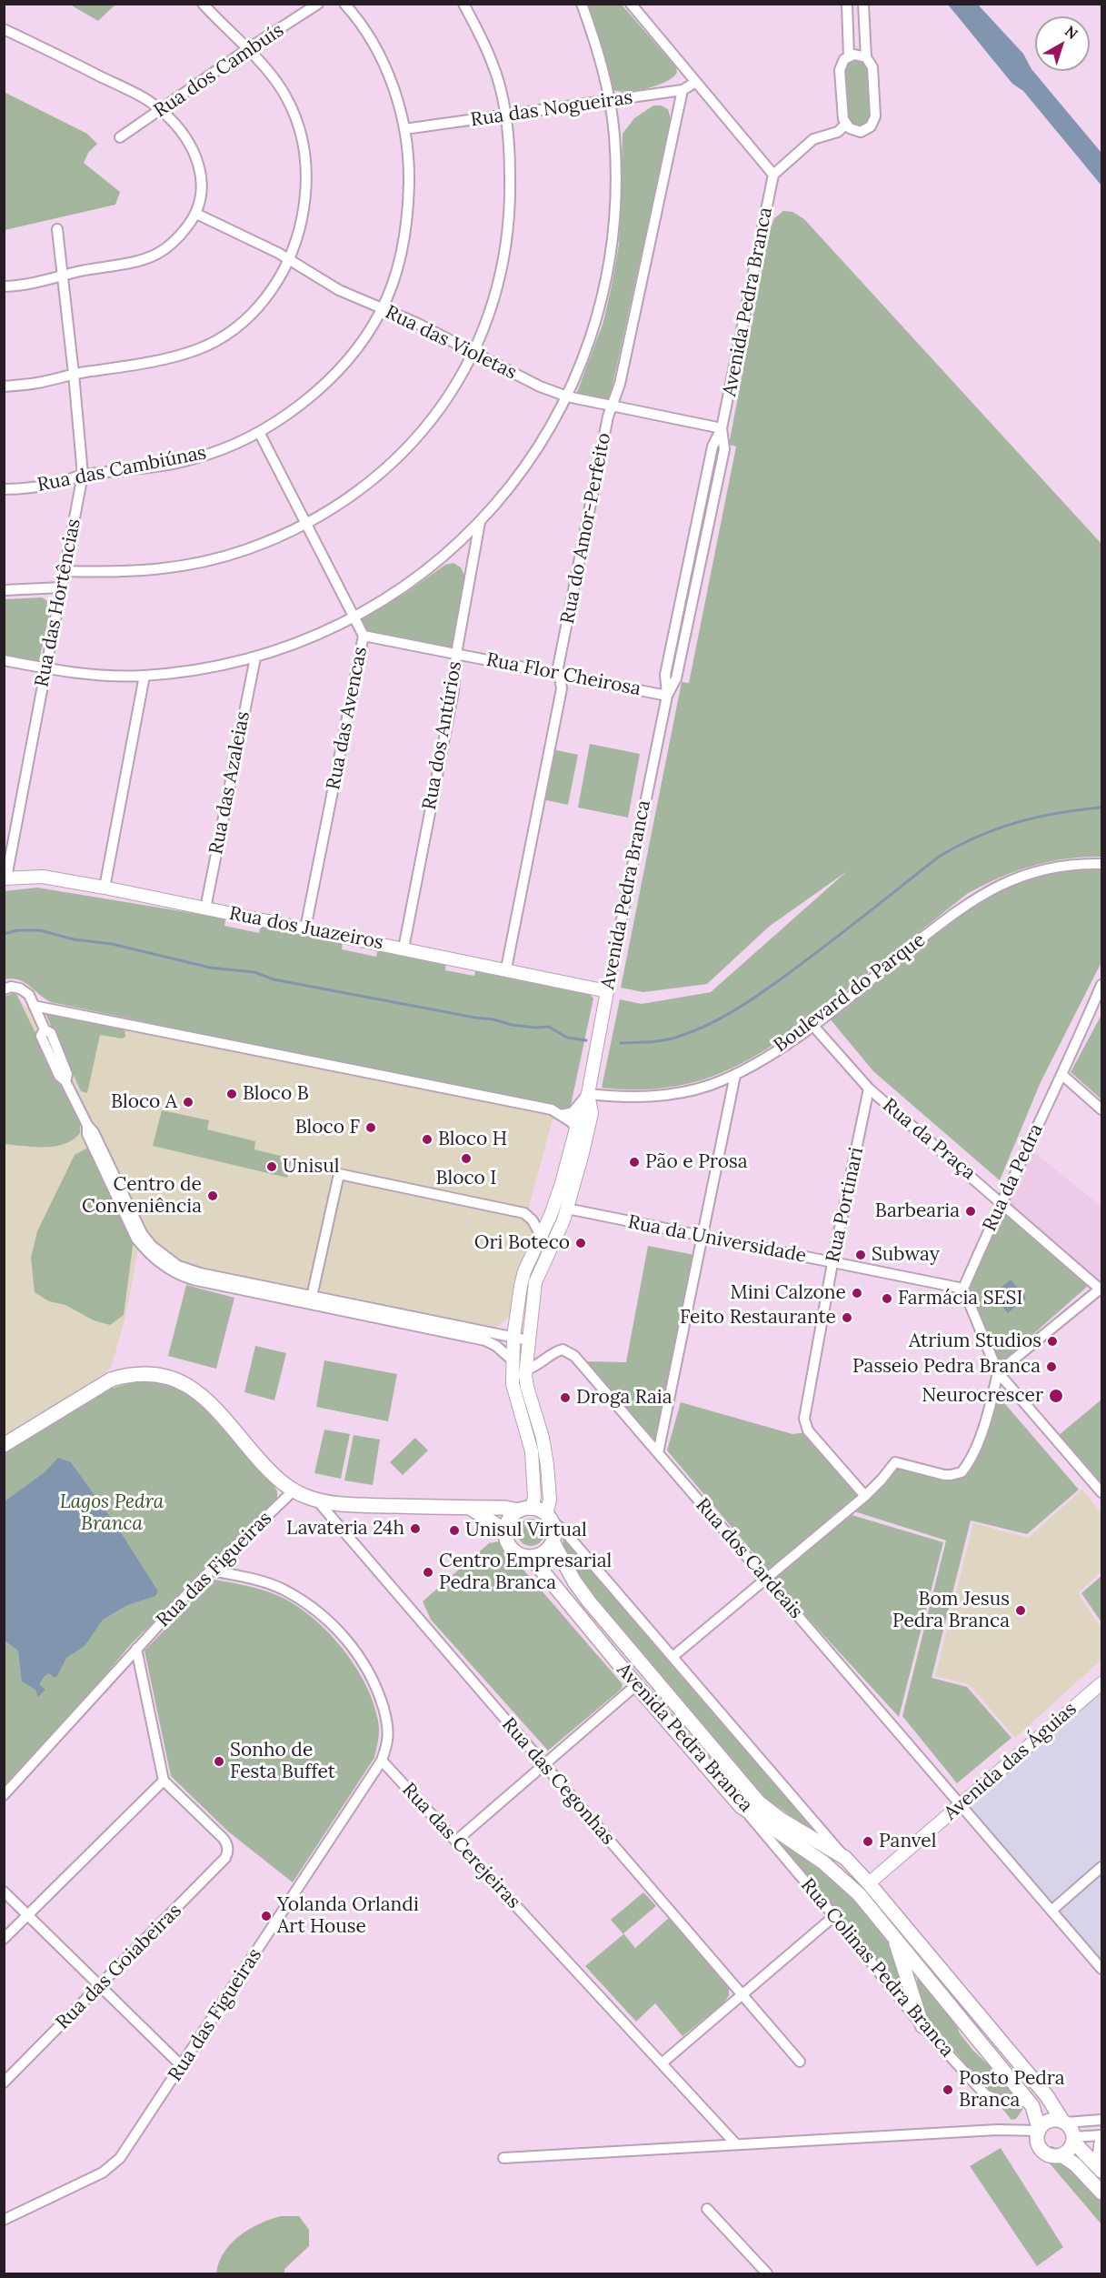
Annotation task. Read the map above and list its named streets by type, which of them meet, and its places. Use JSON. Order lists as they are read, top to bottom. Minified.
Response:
{"streets":{"main road":["Avenida Pedra Branca"],"street":["Rua dos Cambuís","Rua das Nogueiras","Rua das Violetas","Rua das Cambiúnas","Rua do Amor-Perfeito","Rua das Hortências","Rua Flor Cheirosa","Rua das Avencas","Rua dos Antúrios","Rua das Azaleias","Rua dos Juazeiros","Boulevard do Parque","Rua da Praça","Rua da Pedra","Rua Portinari","Rua da Universidade","Rua dos Cardeais","Rua das Figueiras","Avenida das Águias","Rua das Cegonhas","Rua das Cerejeiras","Rua das Goiabeiras","Rua Colinas Pedra Branca"]},"crossings":[["Rua das Nogueiras","Rua das Cambiúnas"],["Rua das Nogueiras","Rua do Amor-Perfeito"],["Avenida Pedra Branca","Rua das Violetas"],["Avenida Pedra Branca","Rua Flor Cheirosa"],["Avenida Pedra Branca","Rua dos Juazeiros"],["Avenida Pedra Branca","Boulevard do Parque"],["Avenida Pedra Branca","Rua da Universidade"],["Avenida Pedra Branca","Rua dos Cardeais"],["Avenida Pedra Branca","Avenida das Águias"],["Avenida Pedra Branca","Rua Colinas Pedra Branca"],["Rua das Violetas","Rua das Cambiúnas"],["Rua das Violetas","Rua do Amor-Perfeito"],["Rua das Cambiúnas","Rua das Hortências"],["Rua das Cambiúnas","Rua das Avencas"],["Rua do Amor-Perfeito","Rua Flor Cheirosa"],["Rua do Amor-Perfeito","Rua dos Juazeiros"],["Rua das Hortências","Rua dos Juazeiros"],["Rua Flor Cheirosa","Rua das Avencas"],["Rua Flor Cheirosa","Rua dos Antúrios"],["Rua das Avencas","Rua dos Juazeiros"],["Rua dos Antúrios","Rua dos Juazeiros"],["Rua das Azaleias","Rua dos Juazeiros"],["Boulevard do Parque","Rua da Praça"],["Rua da Praça","Rua da Pedra"],["Rua da Praça","Rua Portinari"],["Rua da Pedra","Rua da Universidade"],["Rua Portinari","Rua da Universidade"],["Rua dos Cardeais","Avenida das Águias"],["Rua das Figueiras","Rua das Cerejeiras"]],"parks":["Lagos Pedra Branca"],"places":["Bloco B","Bloco A","Bloco F","Bloco H","Bloco I","Pão e Prosa","Unisul","Centro de Conveniência","Barbearia","Ori Boteco","Subway","Mini Calzone","Farmácia SESI","Feito Restaurante","Atrium Studios","Passeio Pedra Branca","Neurocrescer","Droga Raia","Lavateria 24h","Unisul Virtual","Centro Empresarial Pedra Branca","Bom Jesus Pedra Branca","Sonho de Festa Buffet","Panvel","Yolanda Orlandi Art House","Posto Pedra Branca"],"north":"top right"}
